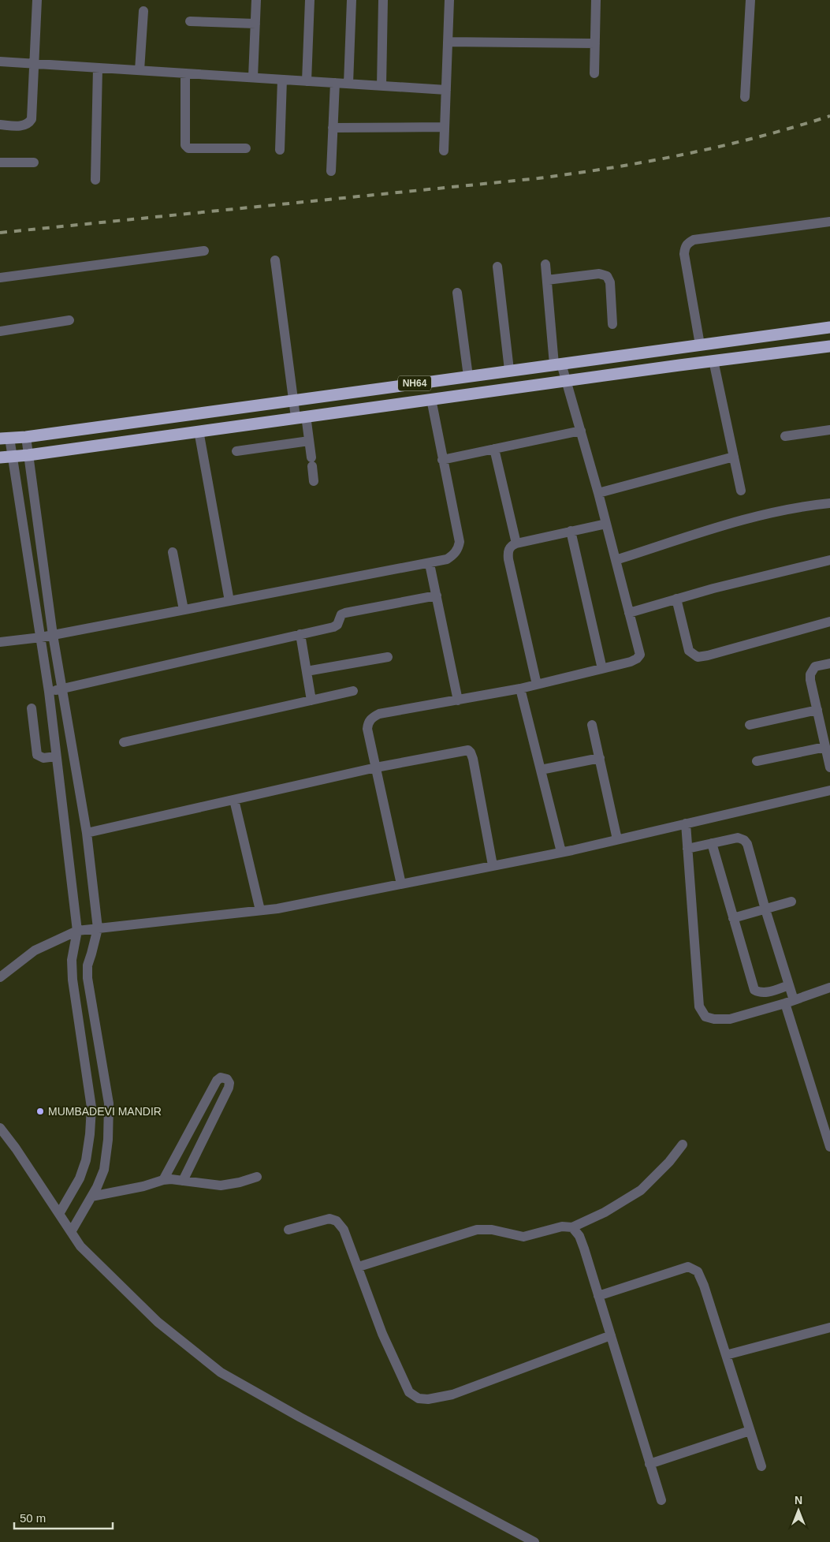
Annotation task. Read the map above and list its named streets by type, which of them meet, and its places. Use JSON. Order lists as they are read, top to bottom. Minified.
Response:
{"streets":{"highway":["NH64"]},"places":["MUMBADEVI MANDIR"],"scale_bar":"50 m","north":"top"}
